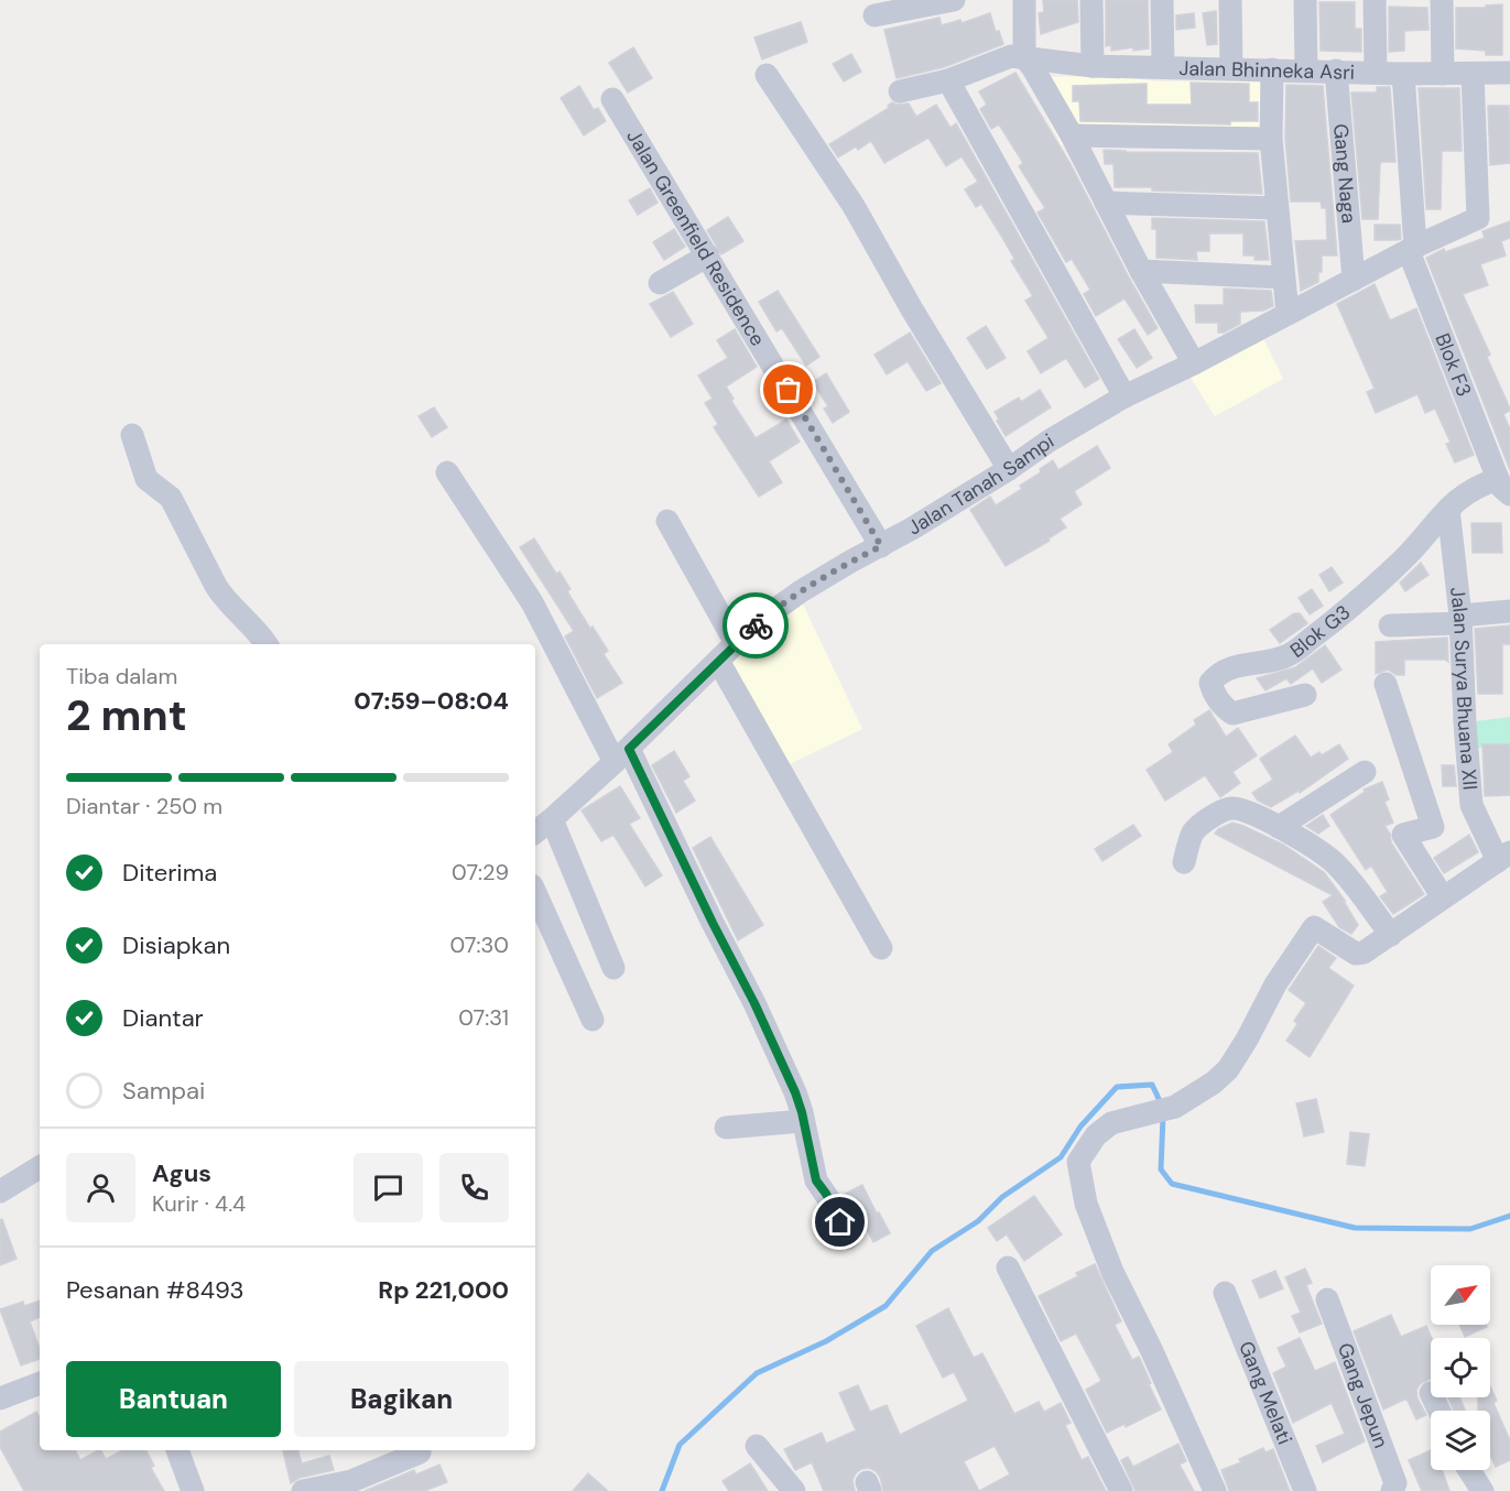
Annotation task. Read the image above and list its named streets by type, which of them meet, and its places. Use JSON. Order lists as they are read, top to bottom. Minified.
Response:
{"streets":{"street":["Jalan Bhinneka Asri","Gang Naga","Jalan Greenfield Residence","Blok F3","Jalan Tanah Sampi","Blok G3","Jalan Surya Bhuana XII","Gang Melati","Gang Jepun"]},"crossings":[["Jalan Bhinneka Asri","Gang Naga"],["Jalan Bhinneka Asri","Blok F3"],["Jalan Bhinneka Asri","Jalan Tanah Sampi"],["Gang Naga","Jalan Tanah Sampi"],["Jalan Greenfield Residence","Jalan Tanah Sampi"],["Blok F3","Jalan Tanah Sampi"],["Blok F3","Blok G3"],["Blok G3","Jalan Surya Bhuana XII"]],"north":"top right","page":{"heading":["2 mnt","Tiba dalam","07:59–08:04"],"panel":["Agus","Kurir · 4.4","Pesanan #8493","Rp 221,000"],"bar":"Diantar · 250 m","list":[["Diterima","07:29"],["Disiapkan","07:30"],["Diantar","07:31"],"Sampai"],"buttons":["Bantuan","Bagikan"]}}
